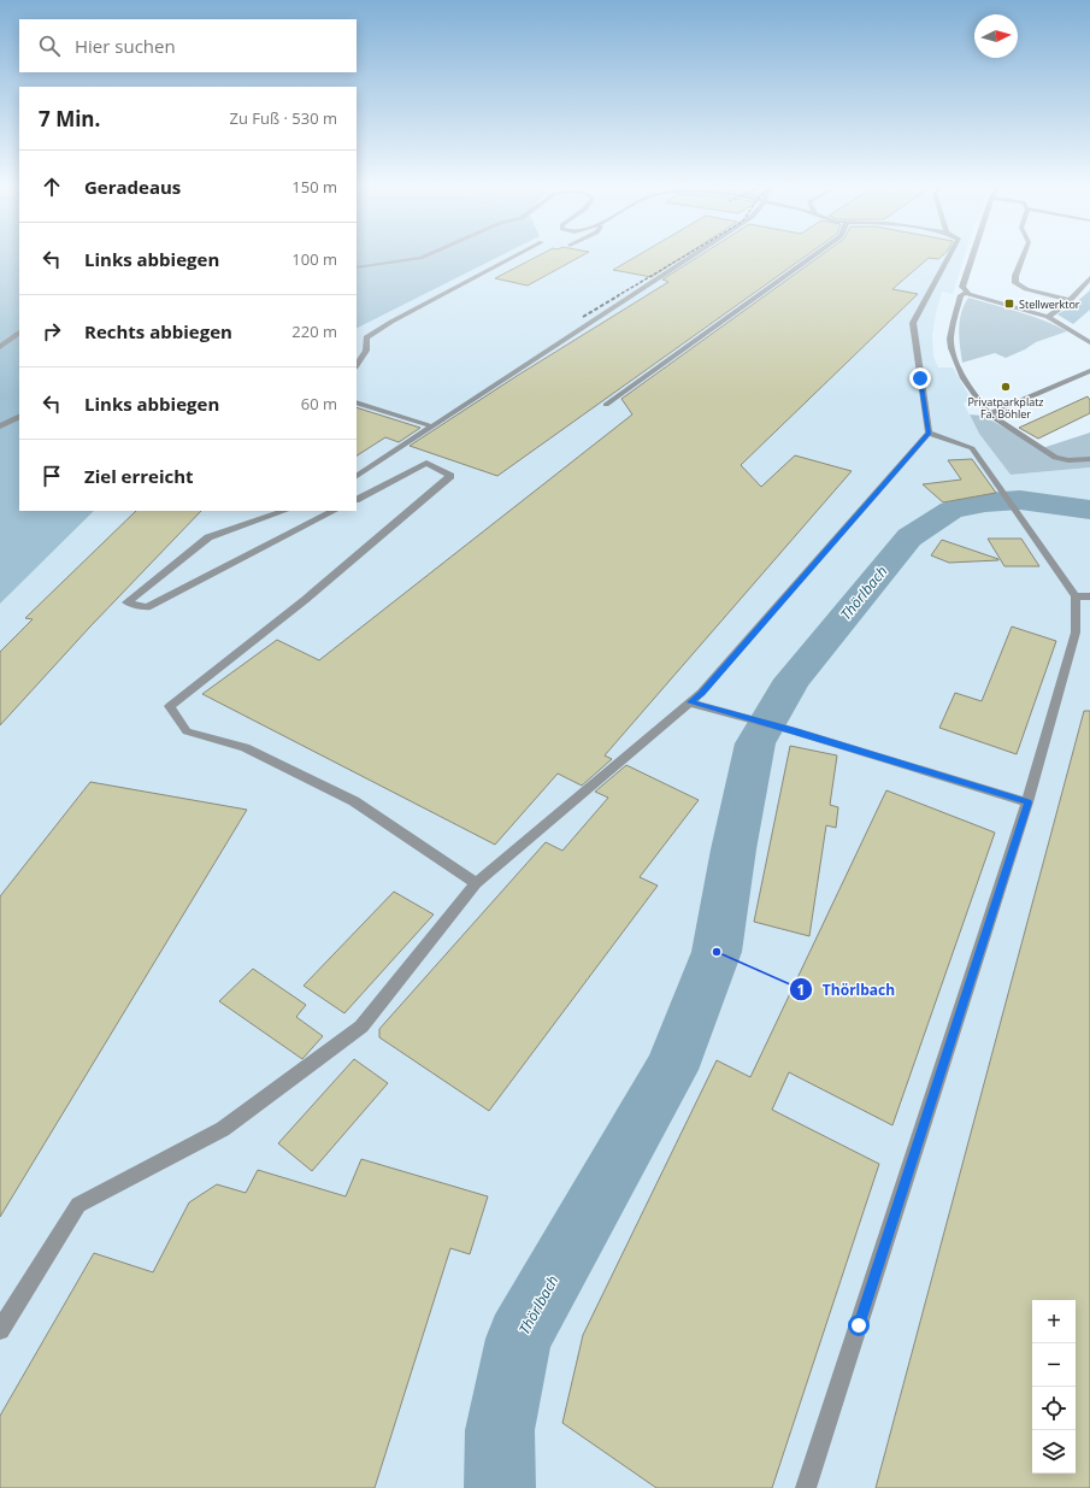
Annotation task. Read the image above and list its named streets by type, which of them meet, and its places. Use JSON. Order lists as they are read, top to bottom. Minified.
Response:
{"water":["Thörlbach"],"places":{"transit":["Stellwerktor"],"other":["Privatparkplatz Fa. Böhler","Thörlbach"]},"north":"right","page":{"search":"Hier suchen","heading":["7 Min.","Zu Fuß · 530 m"],"list":[["Geradeaus","150 m"],["Links abbiegen","100 m"],["Rechts abbiegen","220 m"],["Links abbiegen","60 m"],"Ziel erreicht"],"map_buttons":["+","−"]}}
